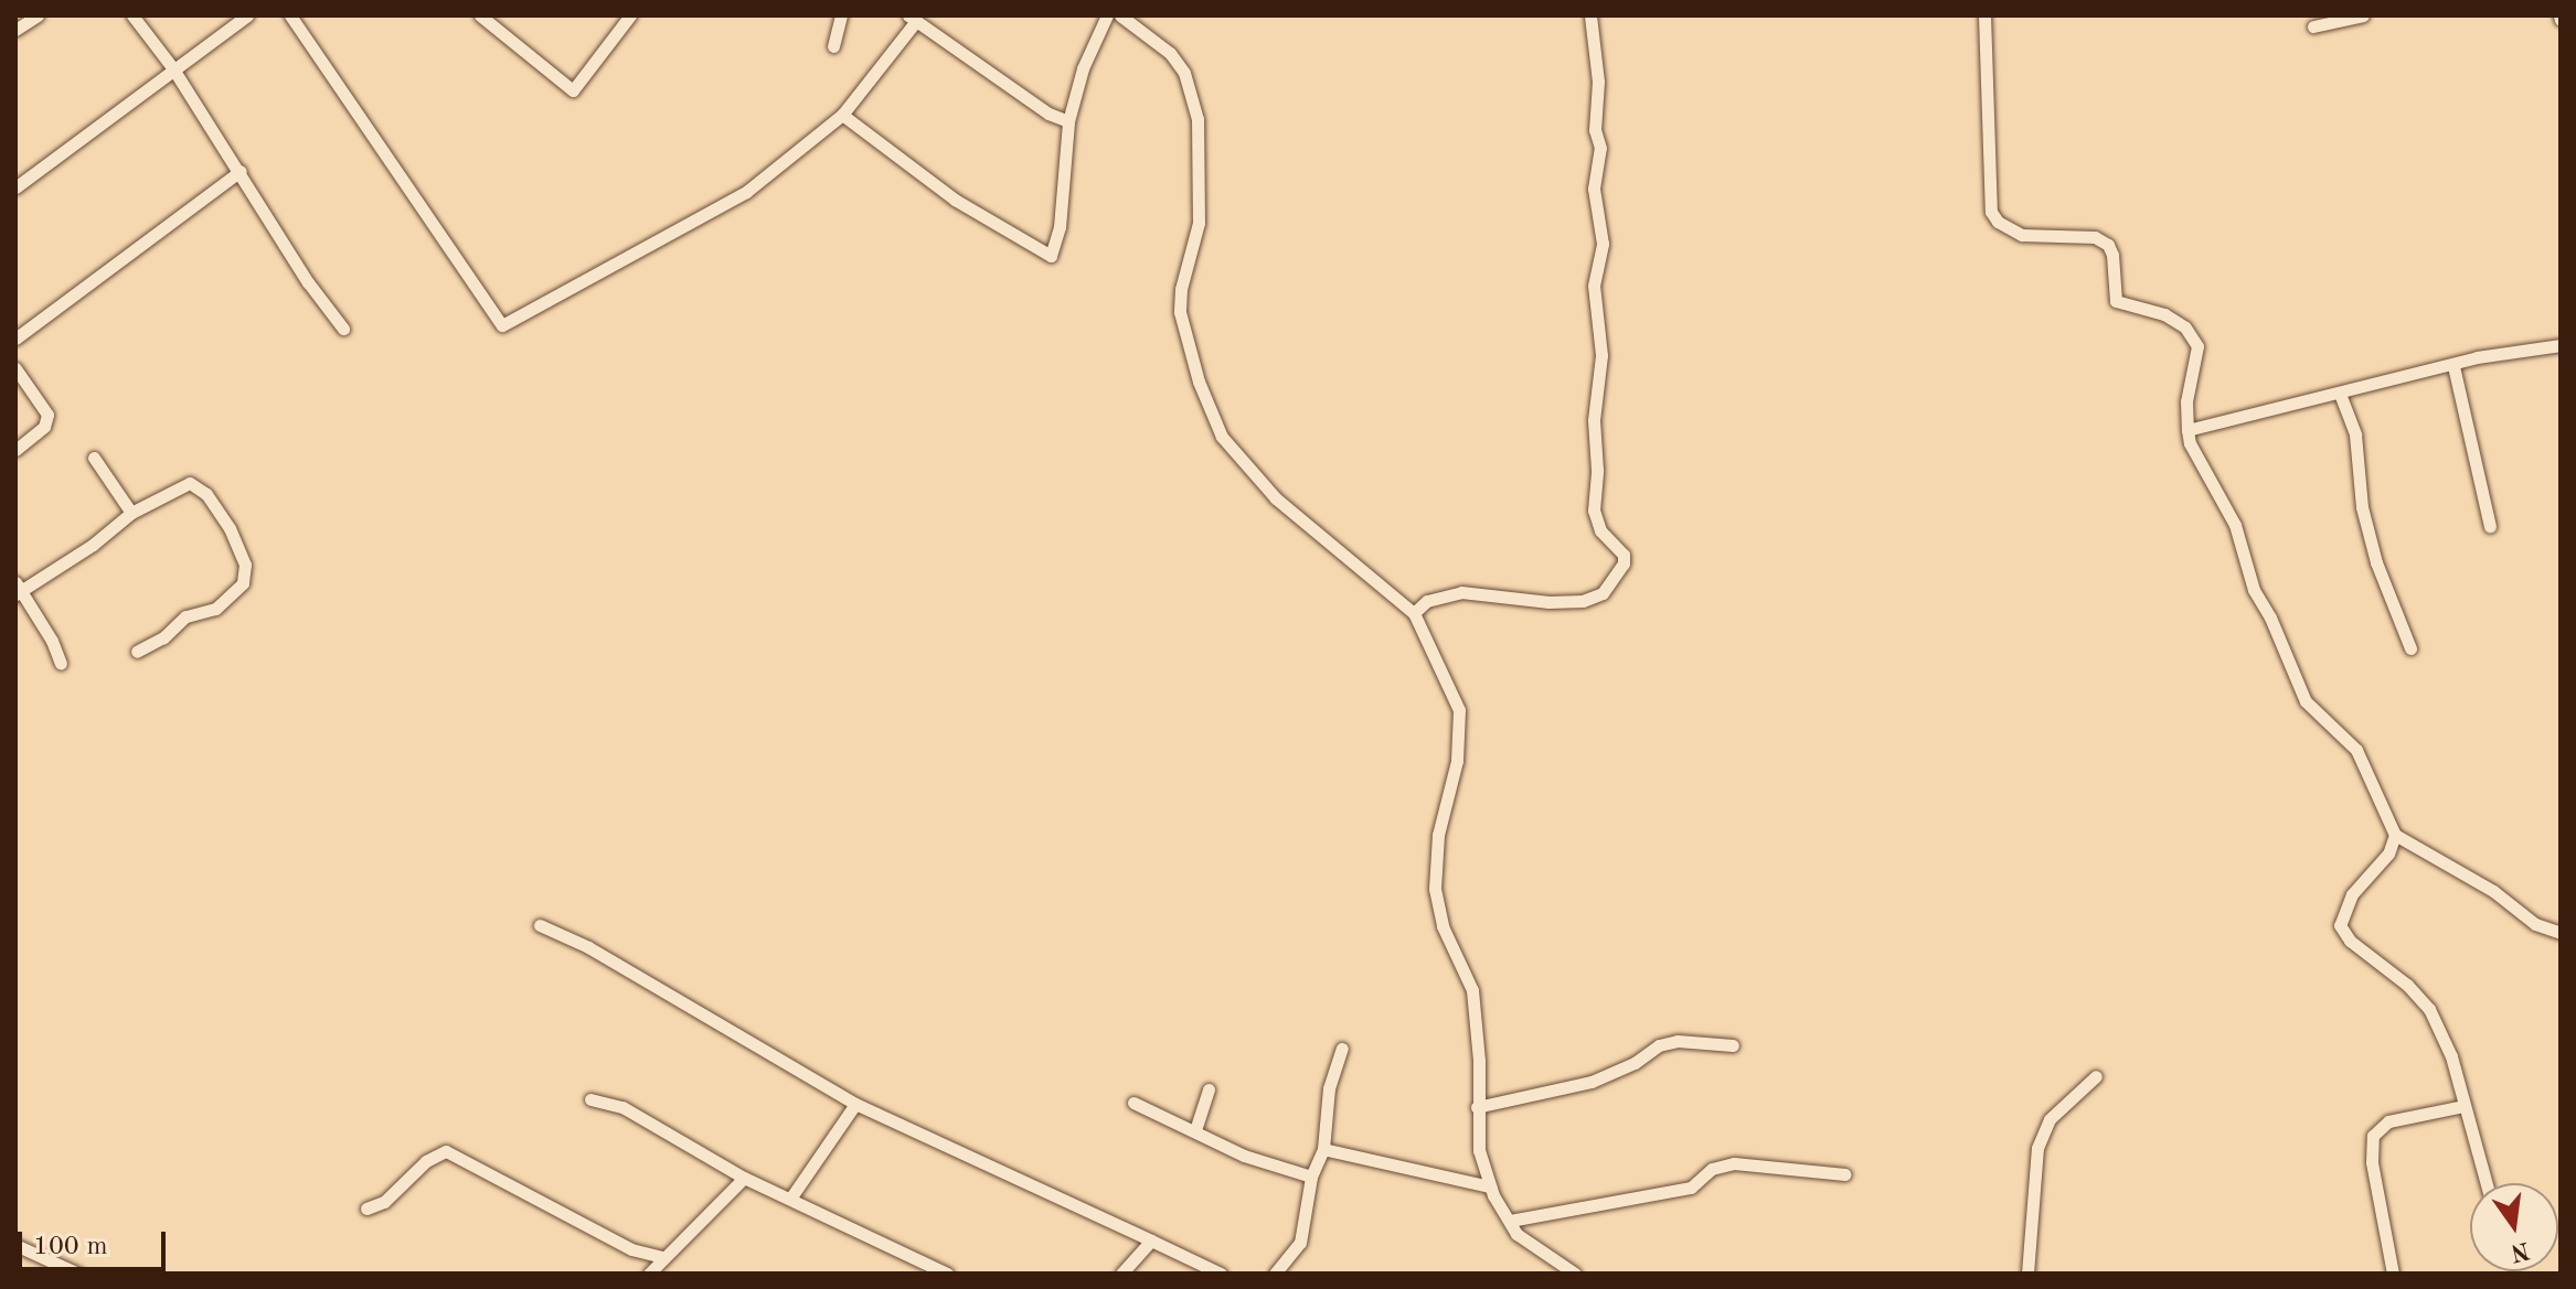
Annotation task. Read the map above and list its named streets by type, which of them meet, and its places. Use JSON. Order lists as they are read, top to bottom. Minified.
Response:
{"scale_bar":"100 m","north":"bottom"}
